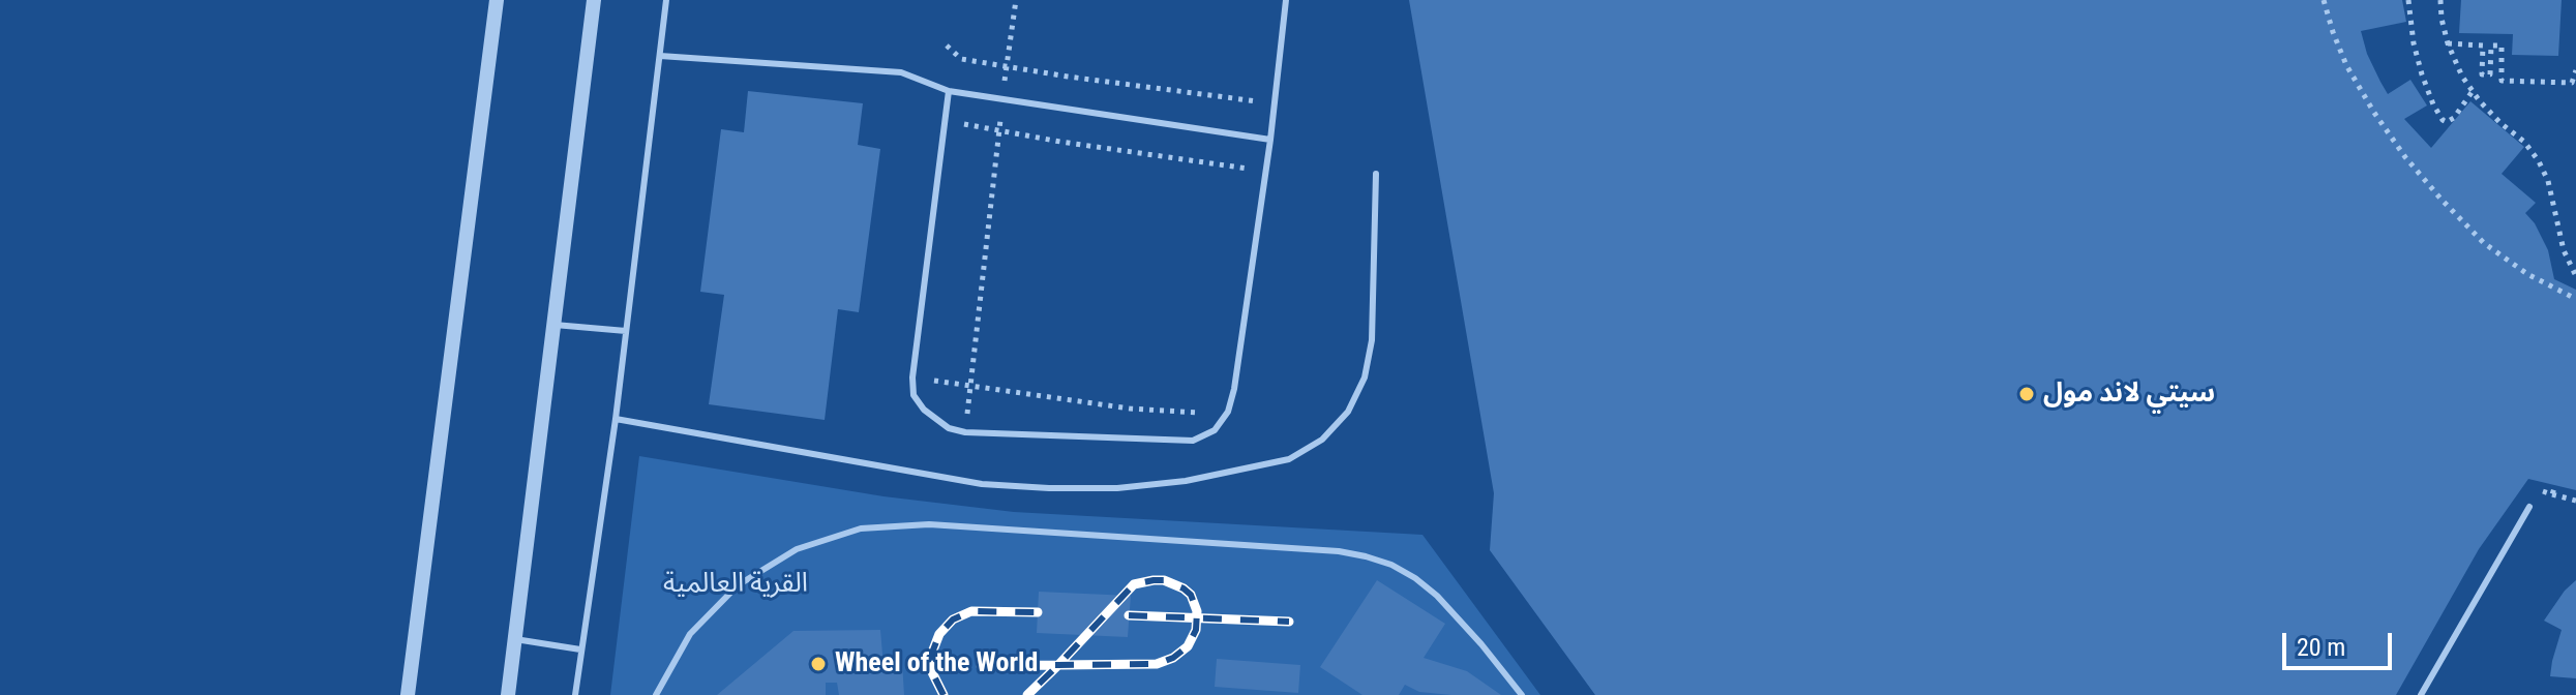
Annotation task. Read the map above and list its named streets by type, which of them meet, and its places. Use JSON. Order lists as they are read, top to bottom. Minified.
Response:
{"parks":["القرية العالمية"],"places":["سيتي لاند مول","Wheel of the World"],"scale_bar":"20 m"}
